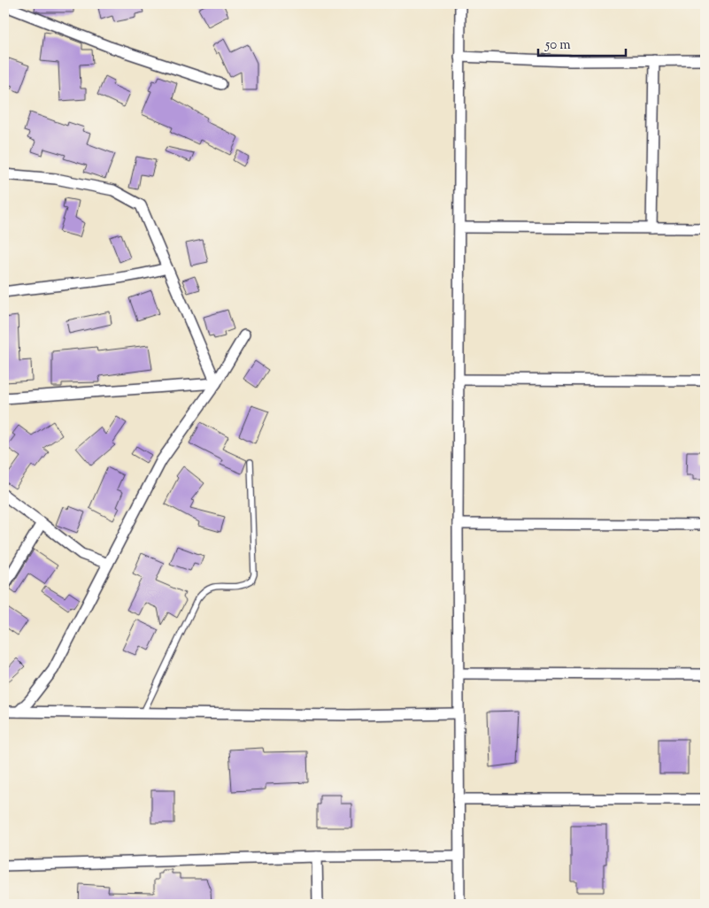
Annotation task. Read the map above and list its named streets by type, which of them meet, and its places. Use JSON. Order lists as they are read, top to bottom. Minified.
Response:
{"scale_bar":"50 m"}
